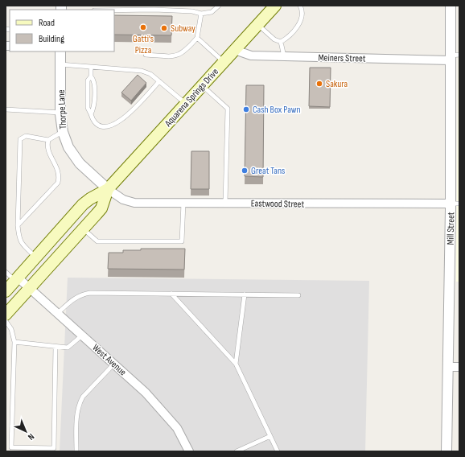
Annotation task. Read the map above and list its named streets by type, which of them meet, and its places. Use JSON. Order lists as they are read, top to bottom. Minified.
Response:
{"streets":{"main road":["Aquarena Springs Drive"],"street":["Meiners Street","Thorpe Lane","Eastwood Street","Mill Street","West Avenue"]},"crossings":[["Meiners Street","Aquarena Springs Drive"],["Meiners Street","Mill Street"],["Aquarena Springs Drive","Thorpe Lane"],["Aquarena Springs Drive","Eastwood Street"],["Aquarena Springs Drive","West Avenue"],["Thorpe Lane","Eastwood Street"],["Eastwood Street","Mill Street"]],"places":["Gatti's Pizza","Subway","Sakura","Cash Box Pawn","Great Tans"],"legend":["Road","Building"],"north":"bottom right"}
